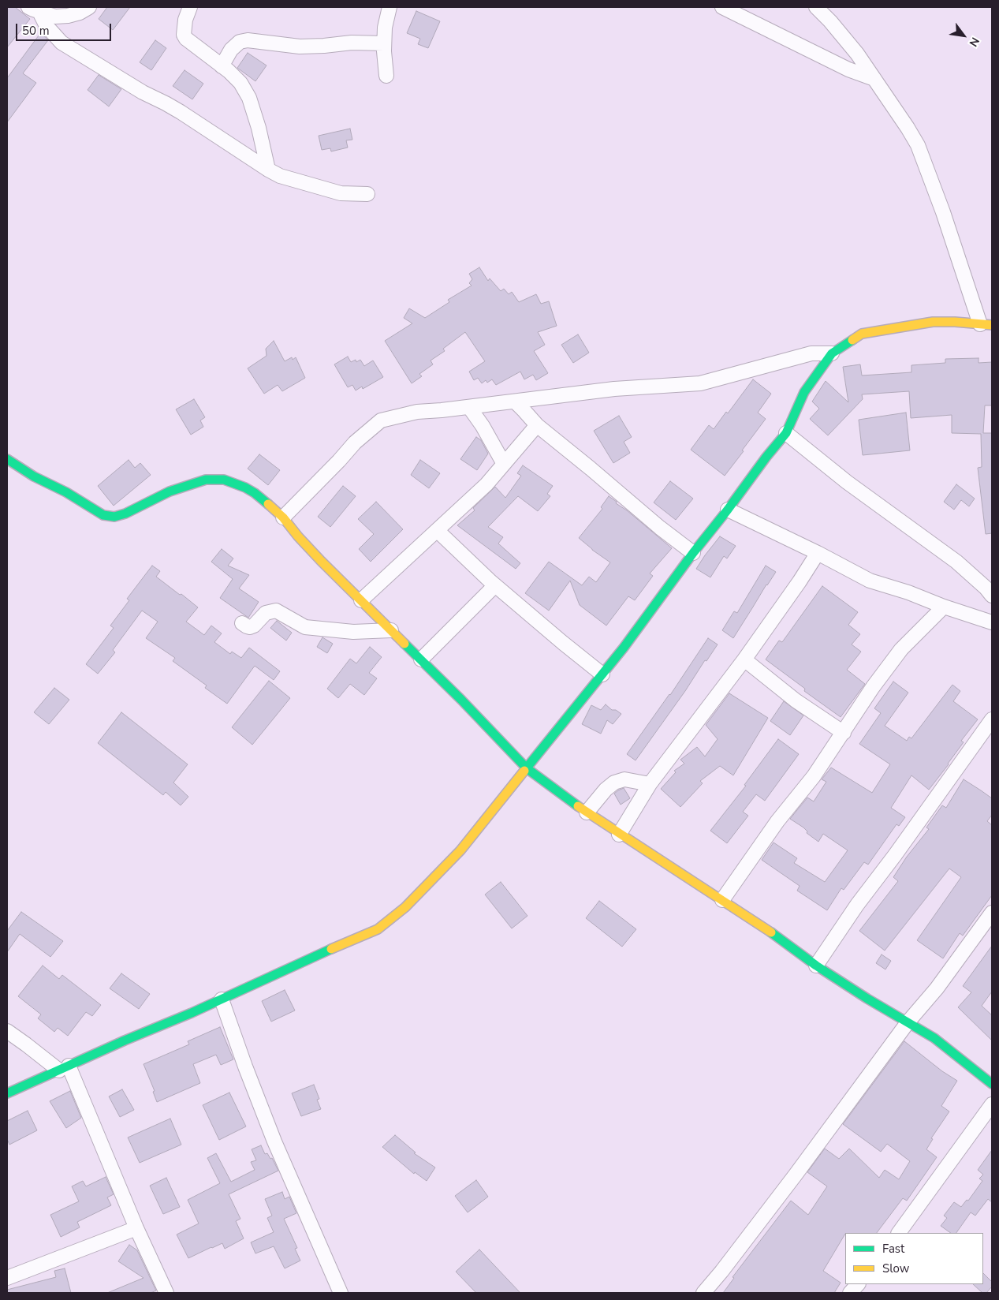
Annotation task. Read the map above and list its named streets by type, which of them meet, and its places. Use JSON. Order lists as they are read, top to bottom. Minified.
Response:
{"legend":["Fast","Slow"],"scale_bar":"50 m","north":"bottom right"}
